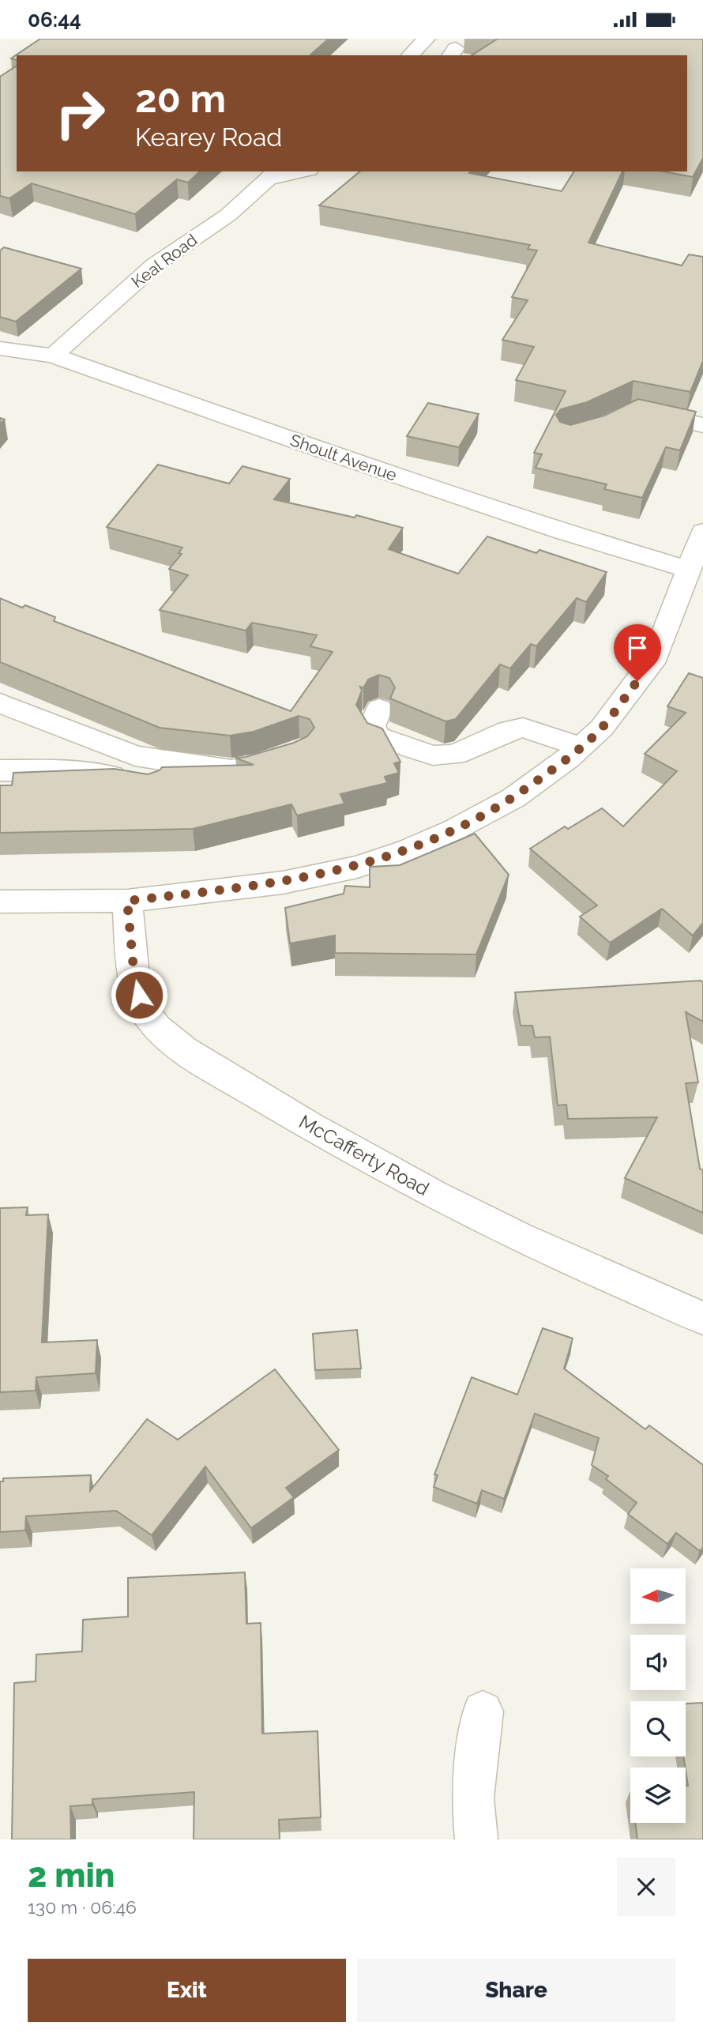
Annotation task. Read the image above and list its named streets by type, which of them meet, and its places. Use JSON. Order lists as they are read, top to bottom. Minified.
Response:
{"streets":{"street":["Keal Road","Shoult Avenue","McCafferty Road"]},"crossings":[["Keal Road","Shoult Avenue"]],"north":"left","page":{"status":"06:44","turn":["20 m","Kearey Road"],"heading":["2 min","130 m · 06:46"],"buttons":["Exit","Share"]}}
